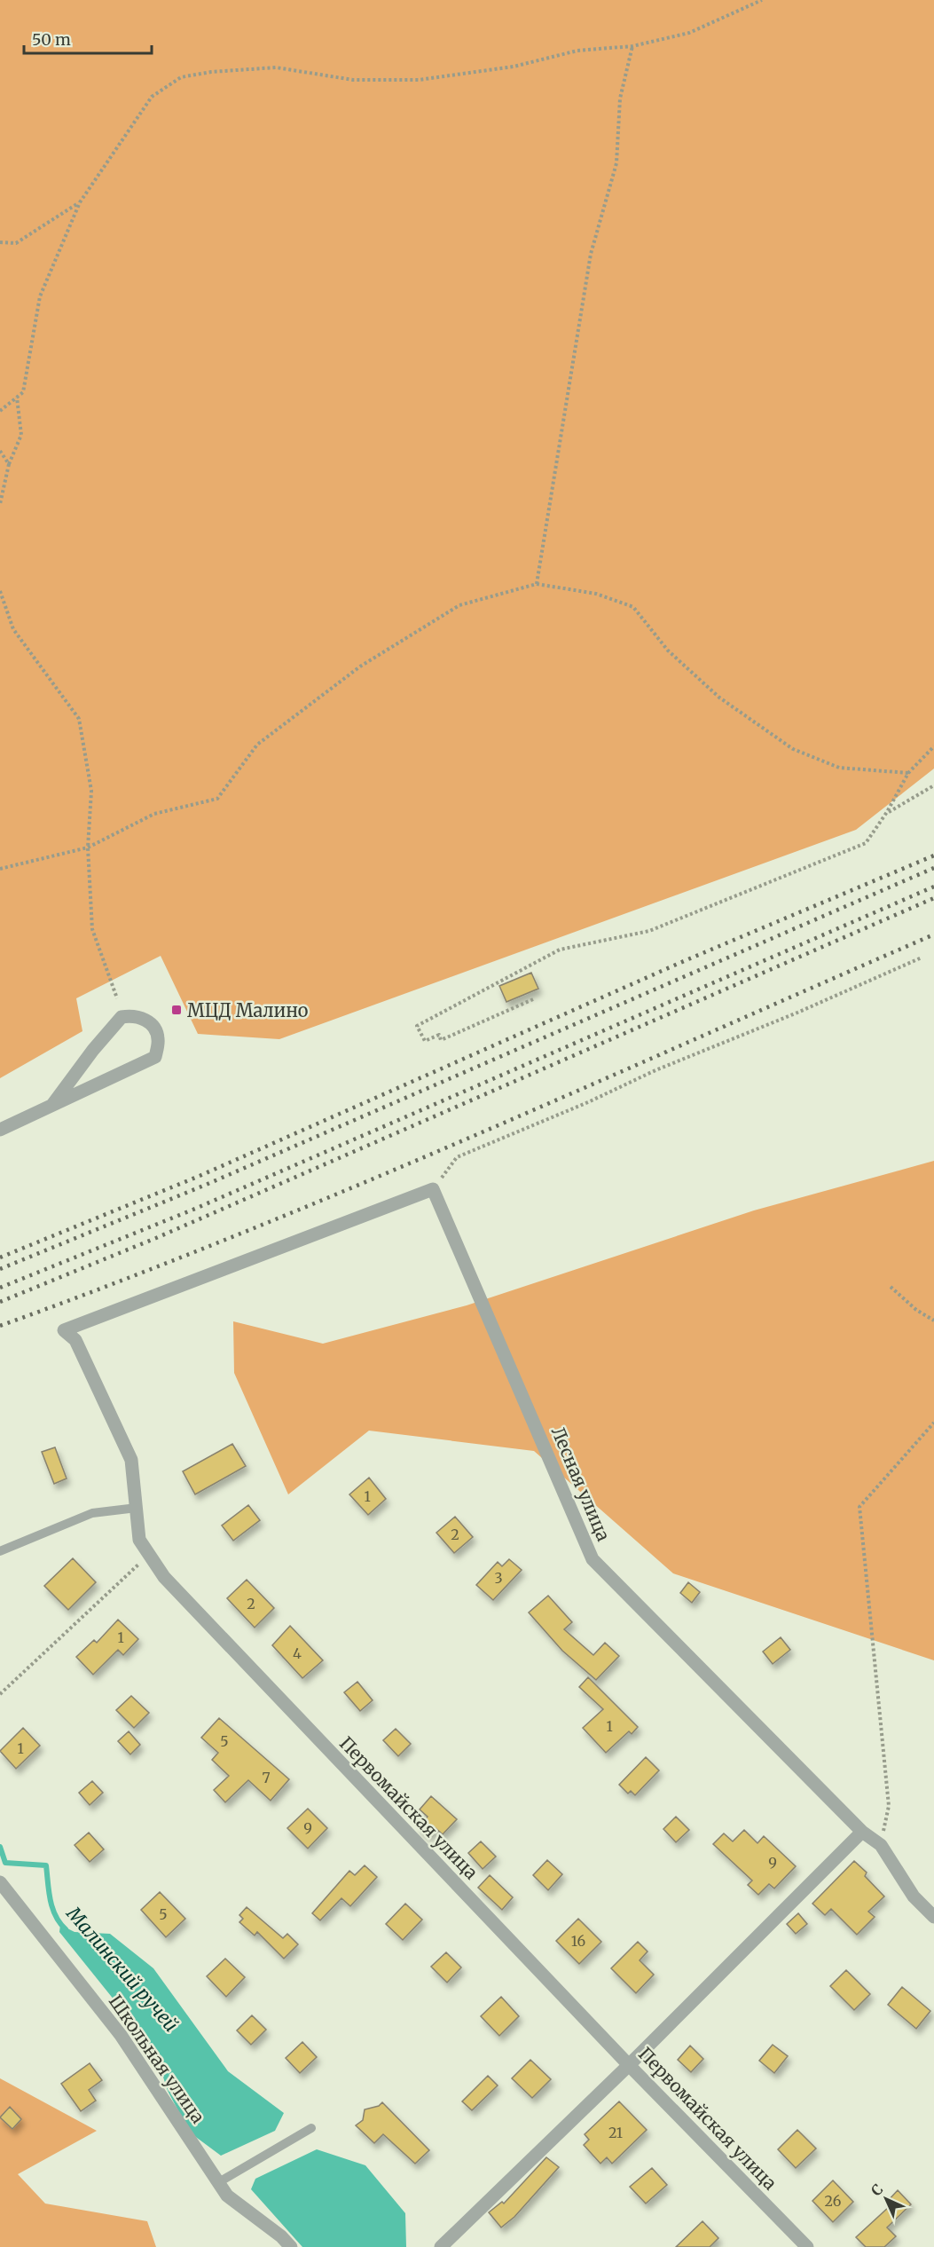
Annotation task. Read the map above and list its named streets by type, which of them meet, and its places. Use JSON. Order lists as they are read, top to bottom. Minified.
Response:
{"streets":{"street":["Лесная улица","Первомайская улица","Школьная улица"]},"crossings":[["Лесная улица","Первомайская улица"]],"water":["Малинский ручей"],"places":{"transit":["МЦД Малино"]},"house_numbers":["1","2","3","2","1","4","1","5","1","7","9","9","5","16","21","26"],"scale_bar":"50 m","north":"top left"}
